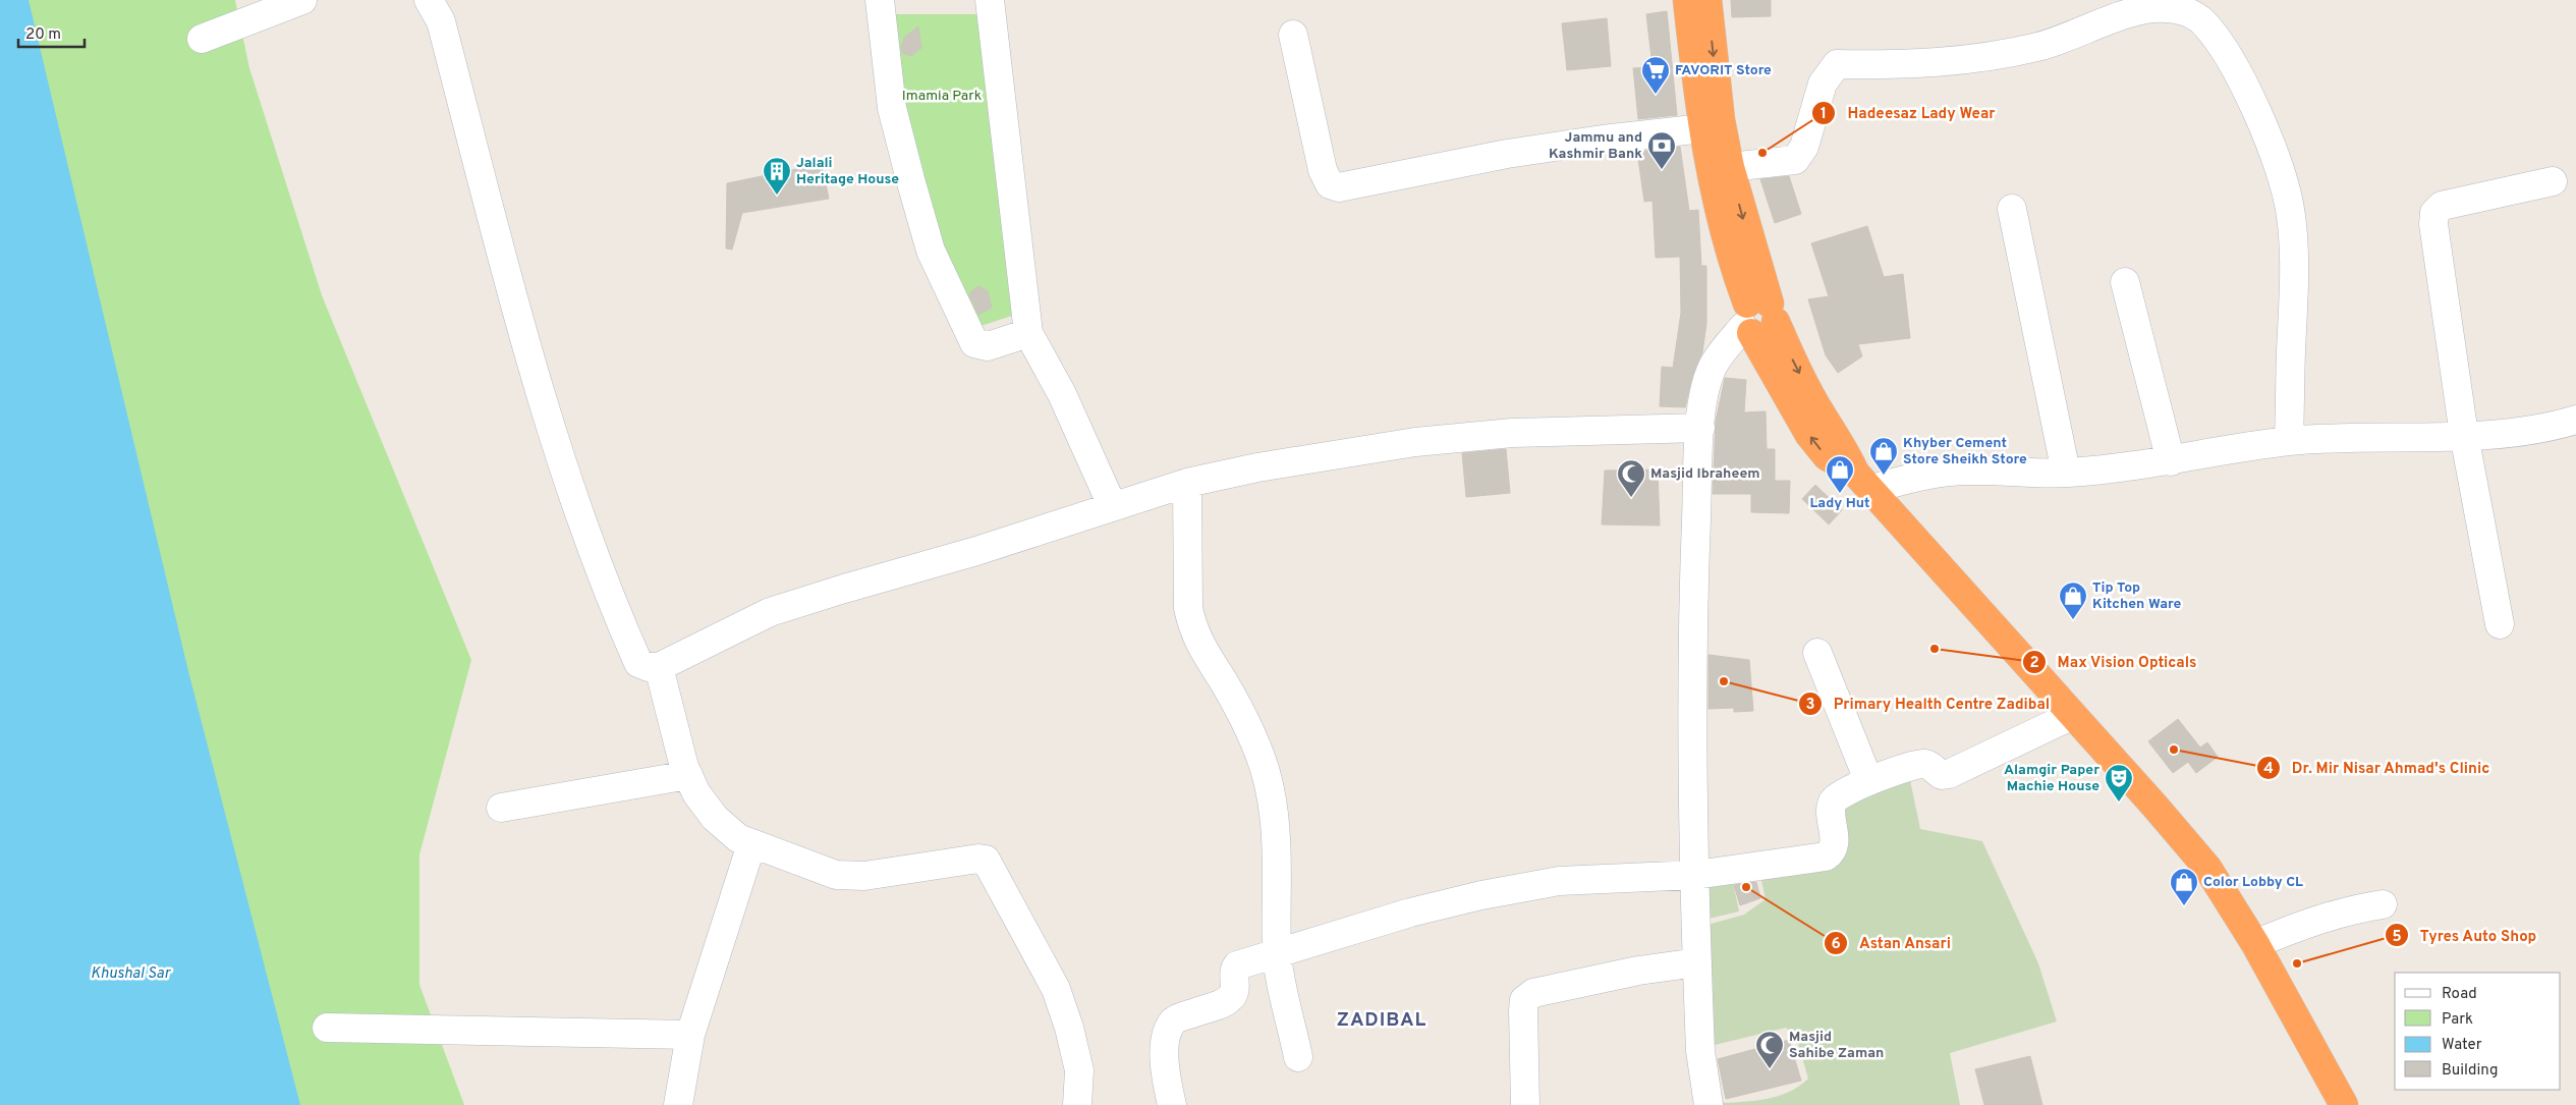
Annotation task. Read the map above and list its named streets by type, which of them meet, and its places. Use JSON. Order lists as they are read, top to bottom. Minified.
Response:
{"districts":["ZADIBAL"],"water":["Khushal Sar"],"parks":["Imamia Park"],"places":{"supermarket":["FAVORIT Store"],"other":["Hadeesaz Lady Wear","Max Vision Opticals","Primary Health Centre Zadibal","Dr. Mir Nisar Ahmad's Clinic","Astan Ansari","Tyres Auto Shop"],"bank":["Jammu and Kashmir Bank"],"building":["Jalali Heritage House"],"shop":["Khyber Cement Store Sheikh Store","Lady Hut","Tip Top Kitchen Ware","Color Lobby CL"],"mosque":["Masjid Ibraheem","Masjid Sahibe Zaman"],"theatre":["Alamgir Paper Machie House"]},"legend":["Road","Park","Water","Building"],"scale_bar":"20 m"}
